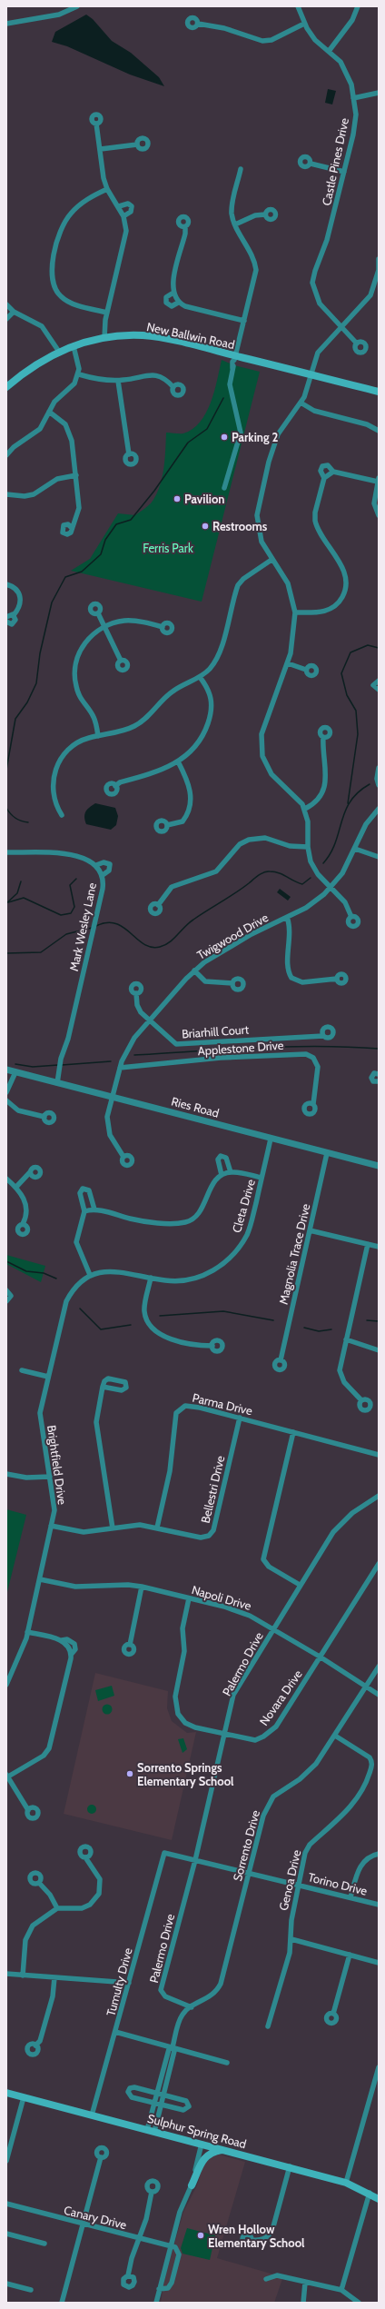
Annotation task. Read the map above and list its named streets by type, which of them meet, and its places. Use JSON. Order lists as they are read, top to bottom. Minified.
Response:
{"streets":{"main road":["New Ballwin Road","Sulphur Spring Road"],"street":["Castle Pines Drive","Mark Wesley Lane","Twigwood Drive","Briarhill Court","Applestone Drive","Ries Road","Cleta Drive","Magnolia Trace Drive","Parma Drive","Brightfield Drive","Bellestri Drive","Napoli Drive","Palermo Drive","Novara Drive","Sorrento Drive","Genoa Drive","Torino Drive","Tumulty Drive","Canary Drive"]},"crossings":[["Mark Wesley Lane","Ries Road"],["Twigwood Drive","Briarhill Court"],["Twigwood Drive","Applestone Drive"],["Twigwood Drive","Ries Road"],["Ries Road","Cleta Drive"],["Ries Road","Magnolia Trace Drive"],["Cleta Drive","Brightfield Drive"],["Parma Drive","Bellestri Drive"],["Brightfield Drive","Bellestri Drive"],["Brightfield Drive","Napoli Drive"],["Napoli Drive","Palermo Drive"],["Napoli Drive","Novara Drive"],["Napoli Drive","Sorrento Drive"],["Palermo Drive","Novara Drive"],["Palermo Drive","Sorrento Drive"],["Palermo Drive","Torino Drive"],["Sorrento Drive","Genoa Drive"],["Sorrento Drive","Torino Drive"],["Sorrento Drive","Sulphur Spring Road"],["Genoa Drive","Torino Drive"],["Torino Drive","Tumulty Drive"],["Tumulty Drive","Sulphur Spring Road"]],"parks":["Ferris Park"],"places":["Parking 2","Pavilion","Restrooms","Sorrento Springs Elementary School","Wren Hollow Elementary School"]}
